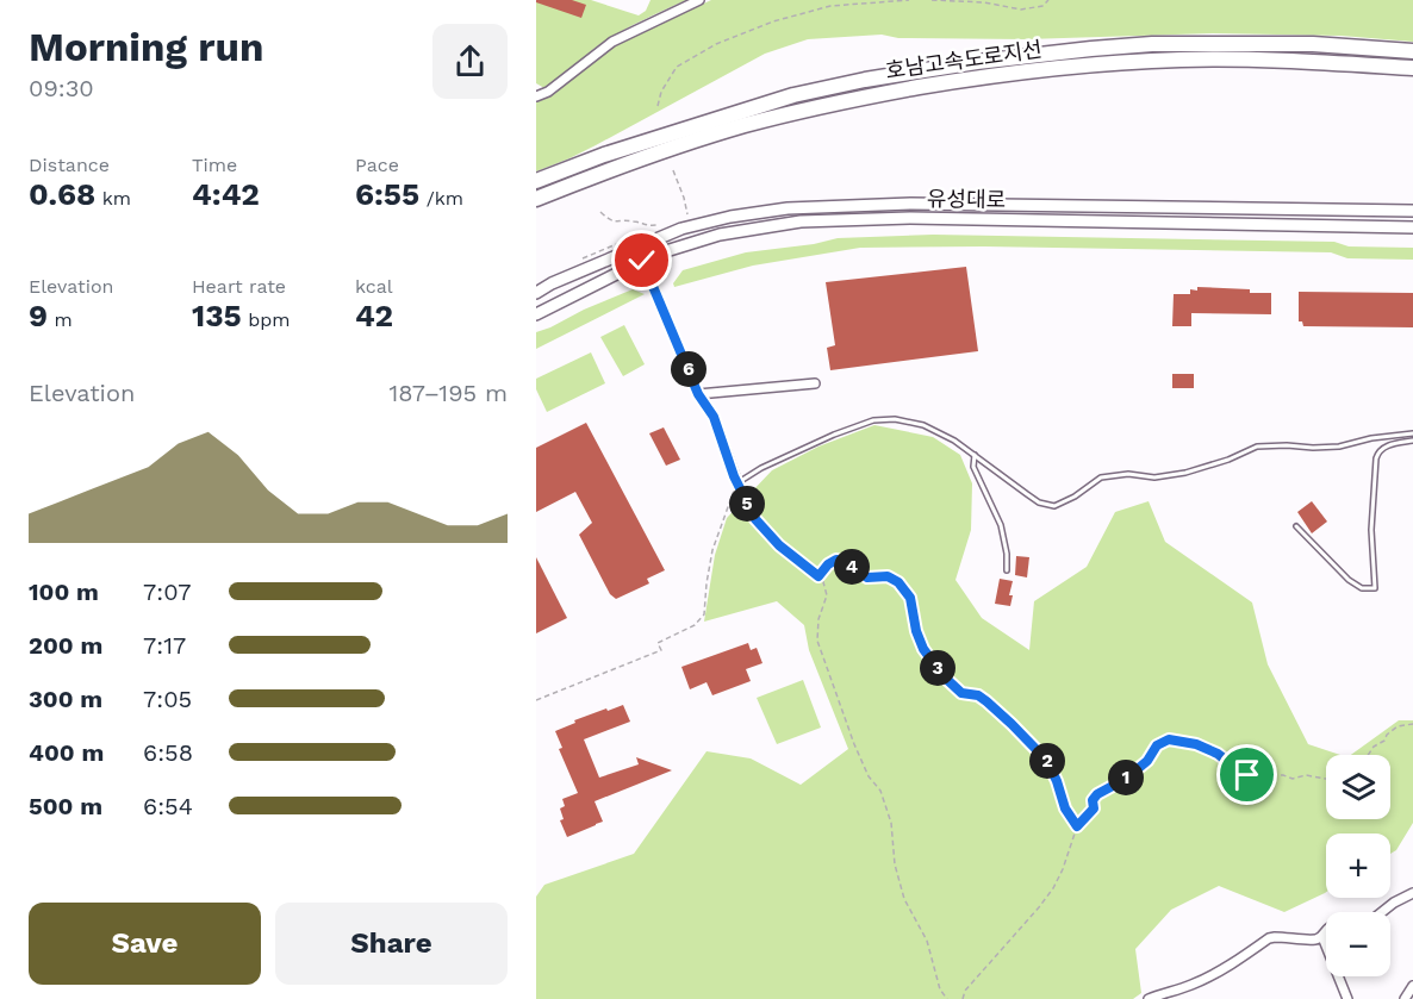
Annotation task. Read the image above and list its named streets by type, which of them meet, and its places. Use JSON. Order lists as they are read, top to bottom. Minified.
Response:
{"streets":{"highway":["호남고속도로지선"],"main road":["유성대로"]},"page":{"heading":["Morning run","09:30"],"stats":[["Distance","0.68 km"],["Time","4:42"],["Pace","6:55 /km"],["Elevation","9 m"],["Heart rate","135 bpm"],["kcal","42"]],"pins":["6","5","4","3","2","1"],"chart":["Elevation","187–195 m"],"list":[{"name":"100 m","note":"7:07"},{"name":"200 m","note":"7:17"},{"name":"300 m","note":"7:05"},{"name":"400 m","note":"6:58"},{"name":"500 m","note":"6:54"}],"map_buttons":["+","−"],"buttons":["Save","Share"]}}
